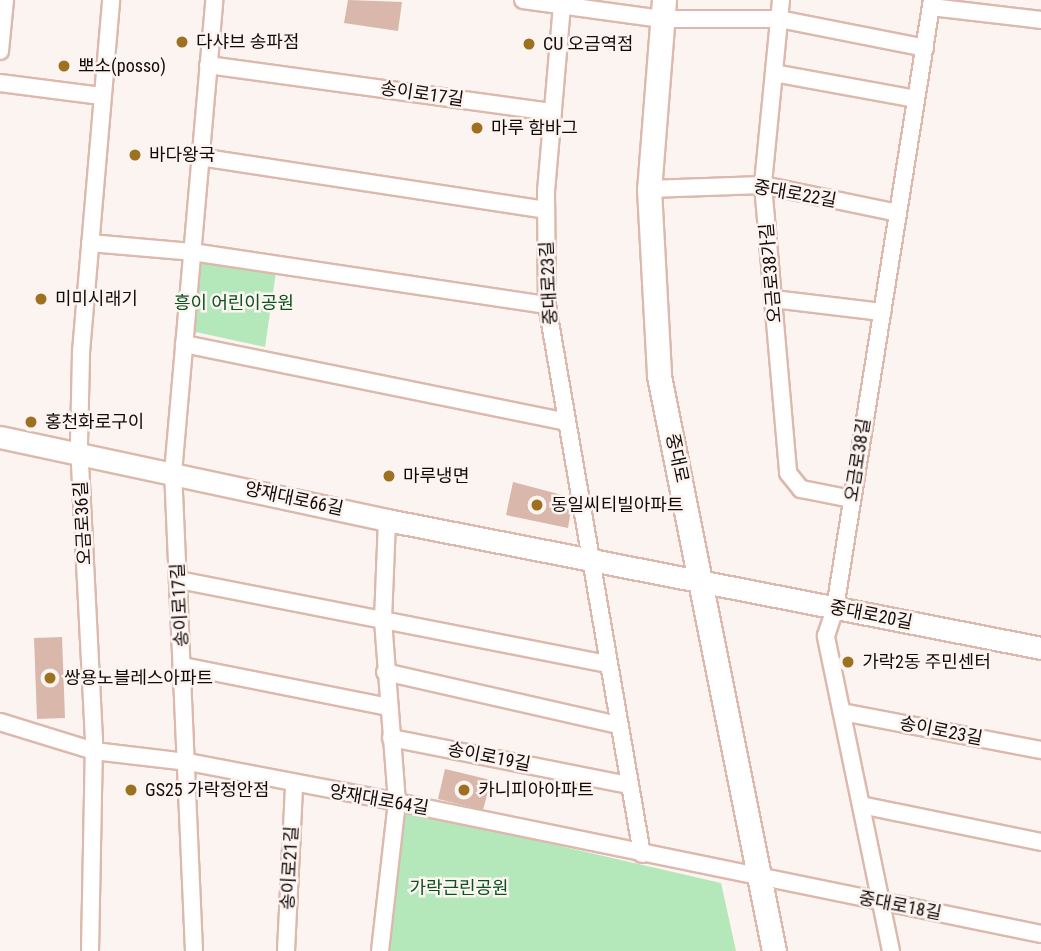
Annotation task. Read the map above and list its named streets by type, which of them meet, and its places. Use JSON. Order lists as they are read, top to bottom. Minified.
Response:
{"streets":{"main road":["중대로"],"street":["송이로17길","중대로22길","오금로38가길","중대로23길","오금로38길","양재대로66길","오금로36길","중대로20길","송이로23길","송이로19길","양재대로64길","송이로21길","중대로18길"]},"crossings":[["송이로17길","중대로23길"],["송이로17길","양재대로66길"],["송이로17길","양재대로64길"],["중대로22길","오금로38가길"],["중대로22길","중대로"],["중대로22길","오금로38길"],["오금로38가길","오금로38길"],["중대로23길","양재대로66길"],["중대로","양재대로66길"],["중대로","중대로20길"],["중대로","양재대로64길"],["중대로","중대로18길"],["오금로38길","중대로20길"],["양재대로66길","오금로36길"],["양재대로66길","중대로20길"],["오금로36길","양재대로64길"],["양재대로64길","송이로21길"],["양재대로64길","중대로18길"]],"parks":["흥이 어린이공원","가락근린공원"],"places":["다샤브 송파점","CU 오금역점","뽀소(posso)","마루 함바그","바다왕국","미미시래기","홍천화로구이","마루냉면","동일씨티빌아파트","가락2동 주민센터","쌍용노블레스아파트","GS25 가락정안점","카니피아아파트"]}
